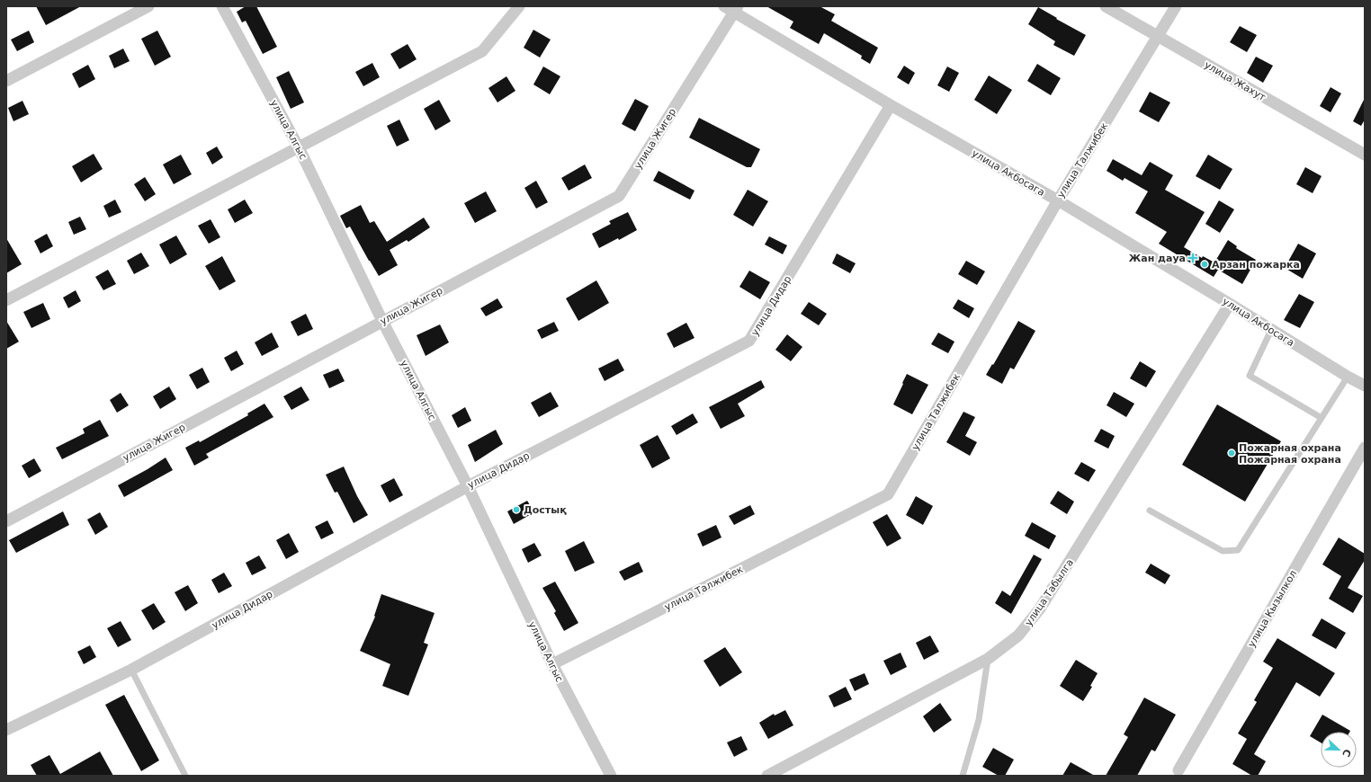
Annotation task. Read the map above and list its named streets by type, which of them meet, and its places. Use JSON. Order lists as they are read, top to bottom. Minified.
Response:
{"streets":{"street":["улица Жахут","улица Алгыс","улица Жигер","улица Талжибек","улица Акбосага","улица Дидар","улица Табылга","улица Кызылкол"]},"crossings":[["улица Жахут","улица Талжибек"],["улица Алгыс","улица Жигер"],["улица Алгыс","улица Талжибек"],["улица Алгыс","улица Дидар"],["улица Жигер","улица Акбосага"],["улица Талжибек","улица Акбосага"],["улица Акбосага","улица Дидар"],["улица Акбосага","улица Табылга"]],"places":{"health":["Жан дауа"],"other":["Арзан пожарка","Пожарная охрана Пожарная охрана","Достық"]},"north":"right"}
